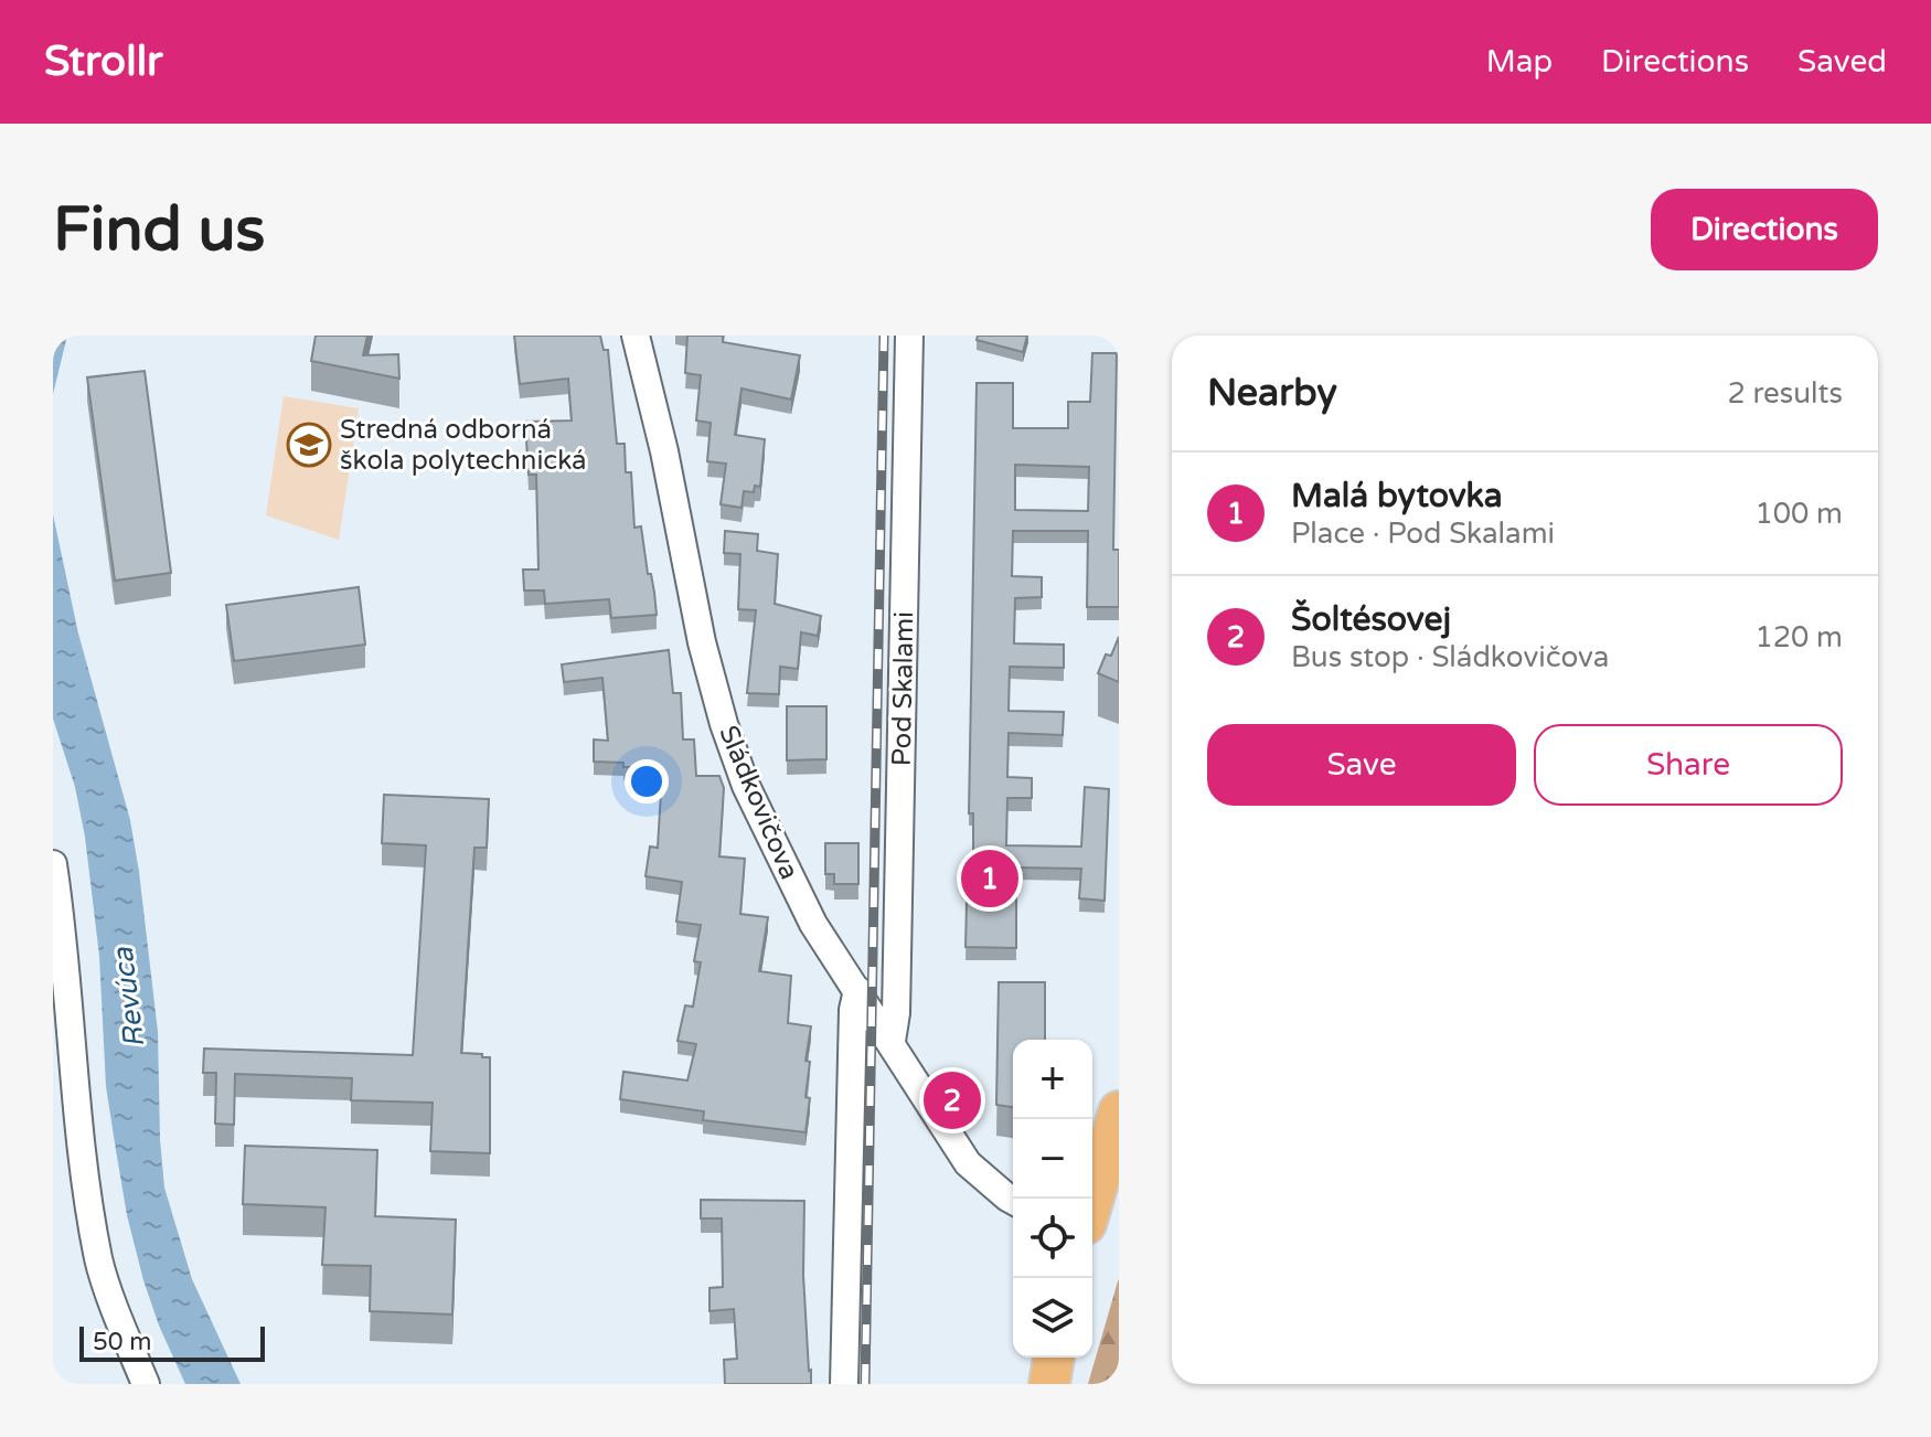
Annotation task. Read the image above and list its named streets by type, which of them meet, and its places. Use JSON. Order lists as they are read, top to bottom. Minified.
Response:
{"streets":{"street":["Pod Skalami","Sládkovičova"]},"crossings":[["Pod Skalami","Sládkovičova"]],"water":["Revúca"],"places":{"school or university":["Stredná odborná škola polytechnická"]},"scale_bar":"50 m","page":{"header":"Strollr","nav":["Map","Directions","Saved"],"buttons":["Directions",["Save","Share"]],"title":"Find us","heading":["Nearby","2 results"],"list":[{"mark":"1","name":"Malá bytovka","note":"Place · Pod Skalami","value":"100 m"},{"mark":"2","name":"Šoltésovej","note":"Bus stop · Sládkovičova","value":"120 m"}],"pins":["1","2"],"map_buttons":["+","−"],"scale":"50 m"}}
